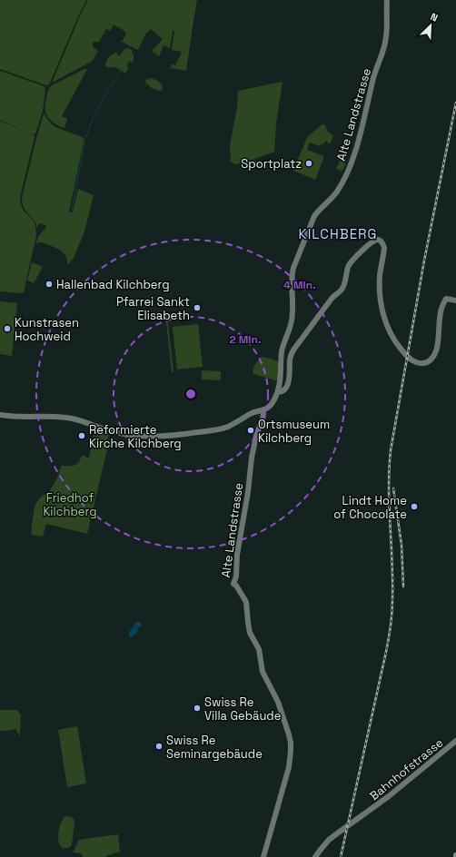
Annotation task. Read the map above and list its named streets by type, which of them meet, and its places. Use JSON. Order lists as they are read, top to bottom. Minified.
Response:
{"streets":{"street":["Alte Landstrasse","Bahnhofstrasse"]},"districts":["KILCHBERG"],"parks":["Friedhof Kilchberg"],"places":["Sportplatz","Hallenbad Kilchberg","Pfarrei Sankt Elisabeth","Kunstrasen Hochweid","Ortsmuseum Kilchberg","Reformierte Kirche Kilchberg","Lindt Home of Chocolate","Swiss Re Villa Gebäude","Swiss Re Seminargebäude"],"north":"top right","rings":["4 Min.","2 Min."]}
